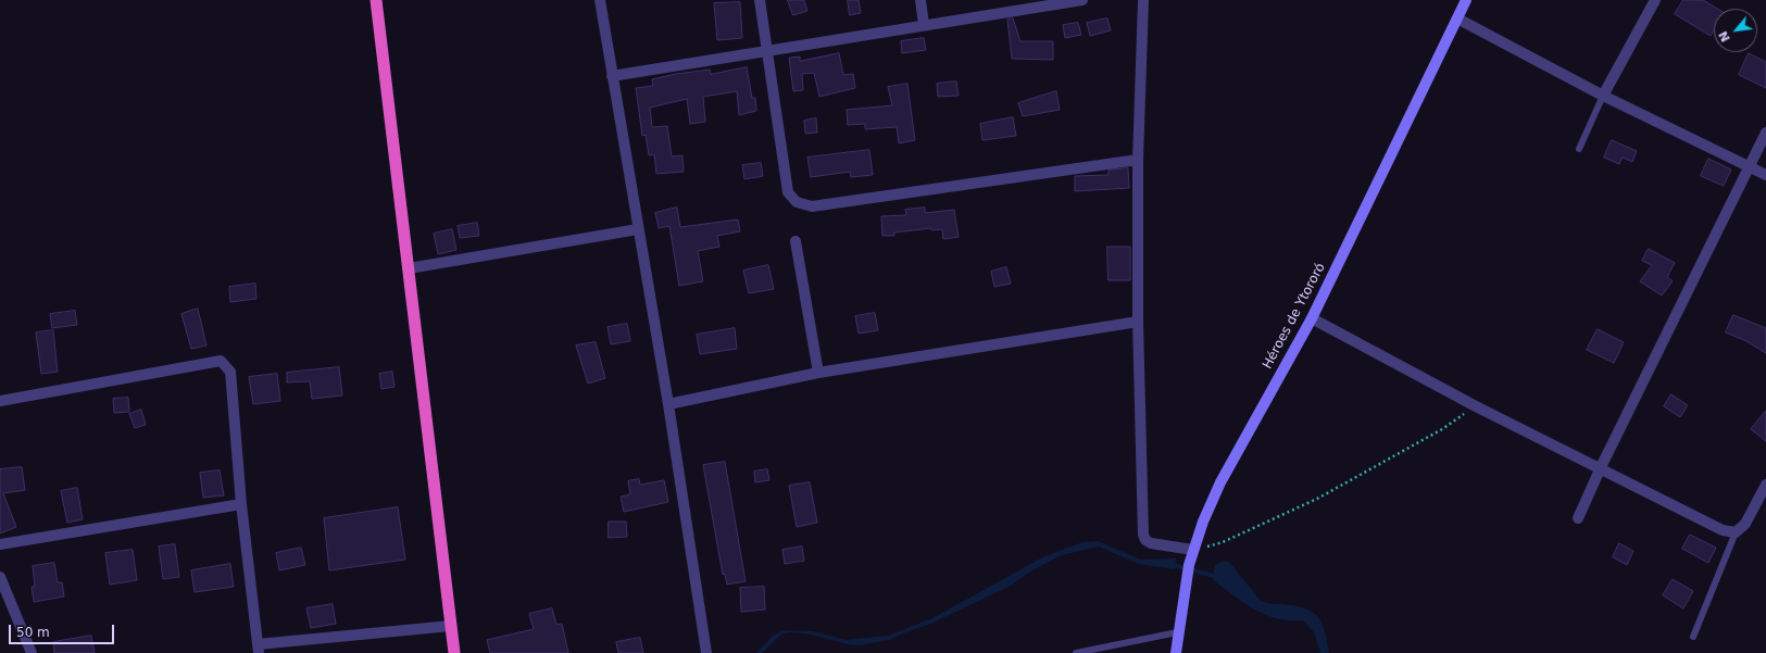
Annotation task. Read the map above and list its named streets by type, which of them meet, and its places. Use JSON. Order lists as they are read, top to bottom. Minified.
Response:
{"streets":{"main road":["Héroes de Ytororó"]},"scale_bar":"50 m","north":"bottom left"}
